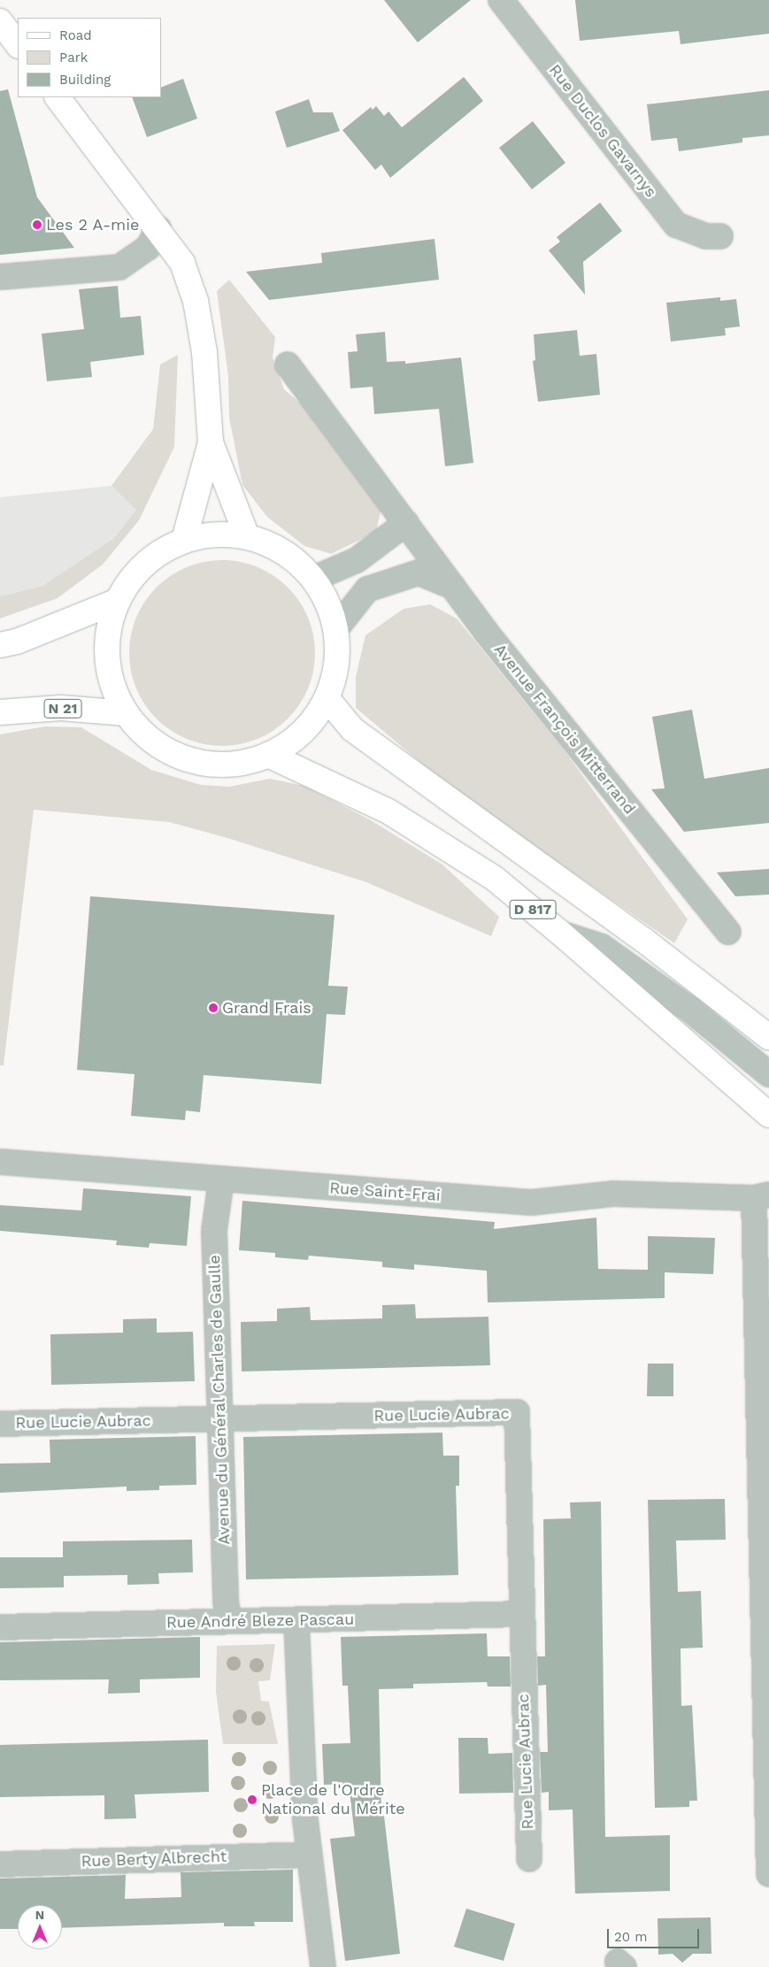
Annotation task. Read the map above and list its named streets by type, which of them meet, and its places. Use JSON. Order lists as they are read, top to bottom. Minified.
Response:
{"streets":{"main road":["N 21","D 817"],"street":["Rue Duclos Gavarnys","Avenue François Mitterrand","Rue Saint-Frai","Avenue du Général Charles de Gaulle","Rue Lucie Aubrac","Rue André Bleze Pascau","Rue Berty Albrecht"]},"crossings":[["Rue Saint-Frai","Avenue du Général Charles de Gaulle"],["Avenue du Général Charles de Gaulle","Rue Lucie Aubrac"],["Avenue du Général Charles de Gaulle","Rue André Bleze Pascau"],["Rue Lucie Aubrac","Rue André Bleze Pascau"]],"places":["Les 2 A-mie","Grand Frais","Place de l'Ordre National du Mérite"],"legend":["Road","Park","Building"],"scale_bar":"20 m","north":"top"}
